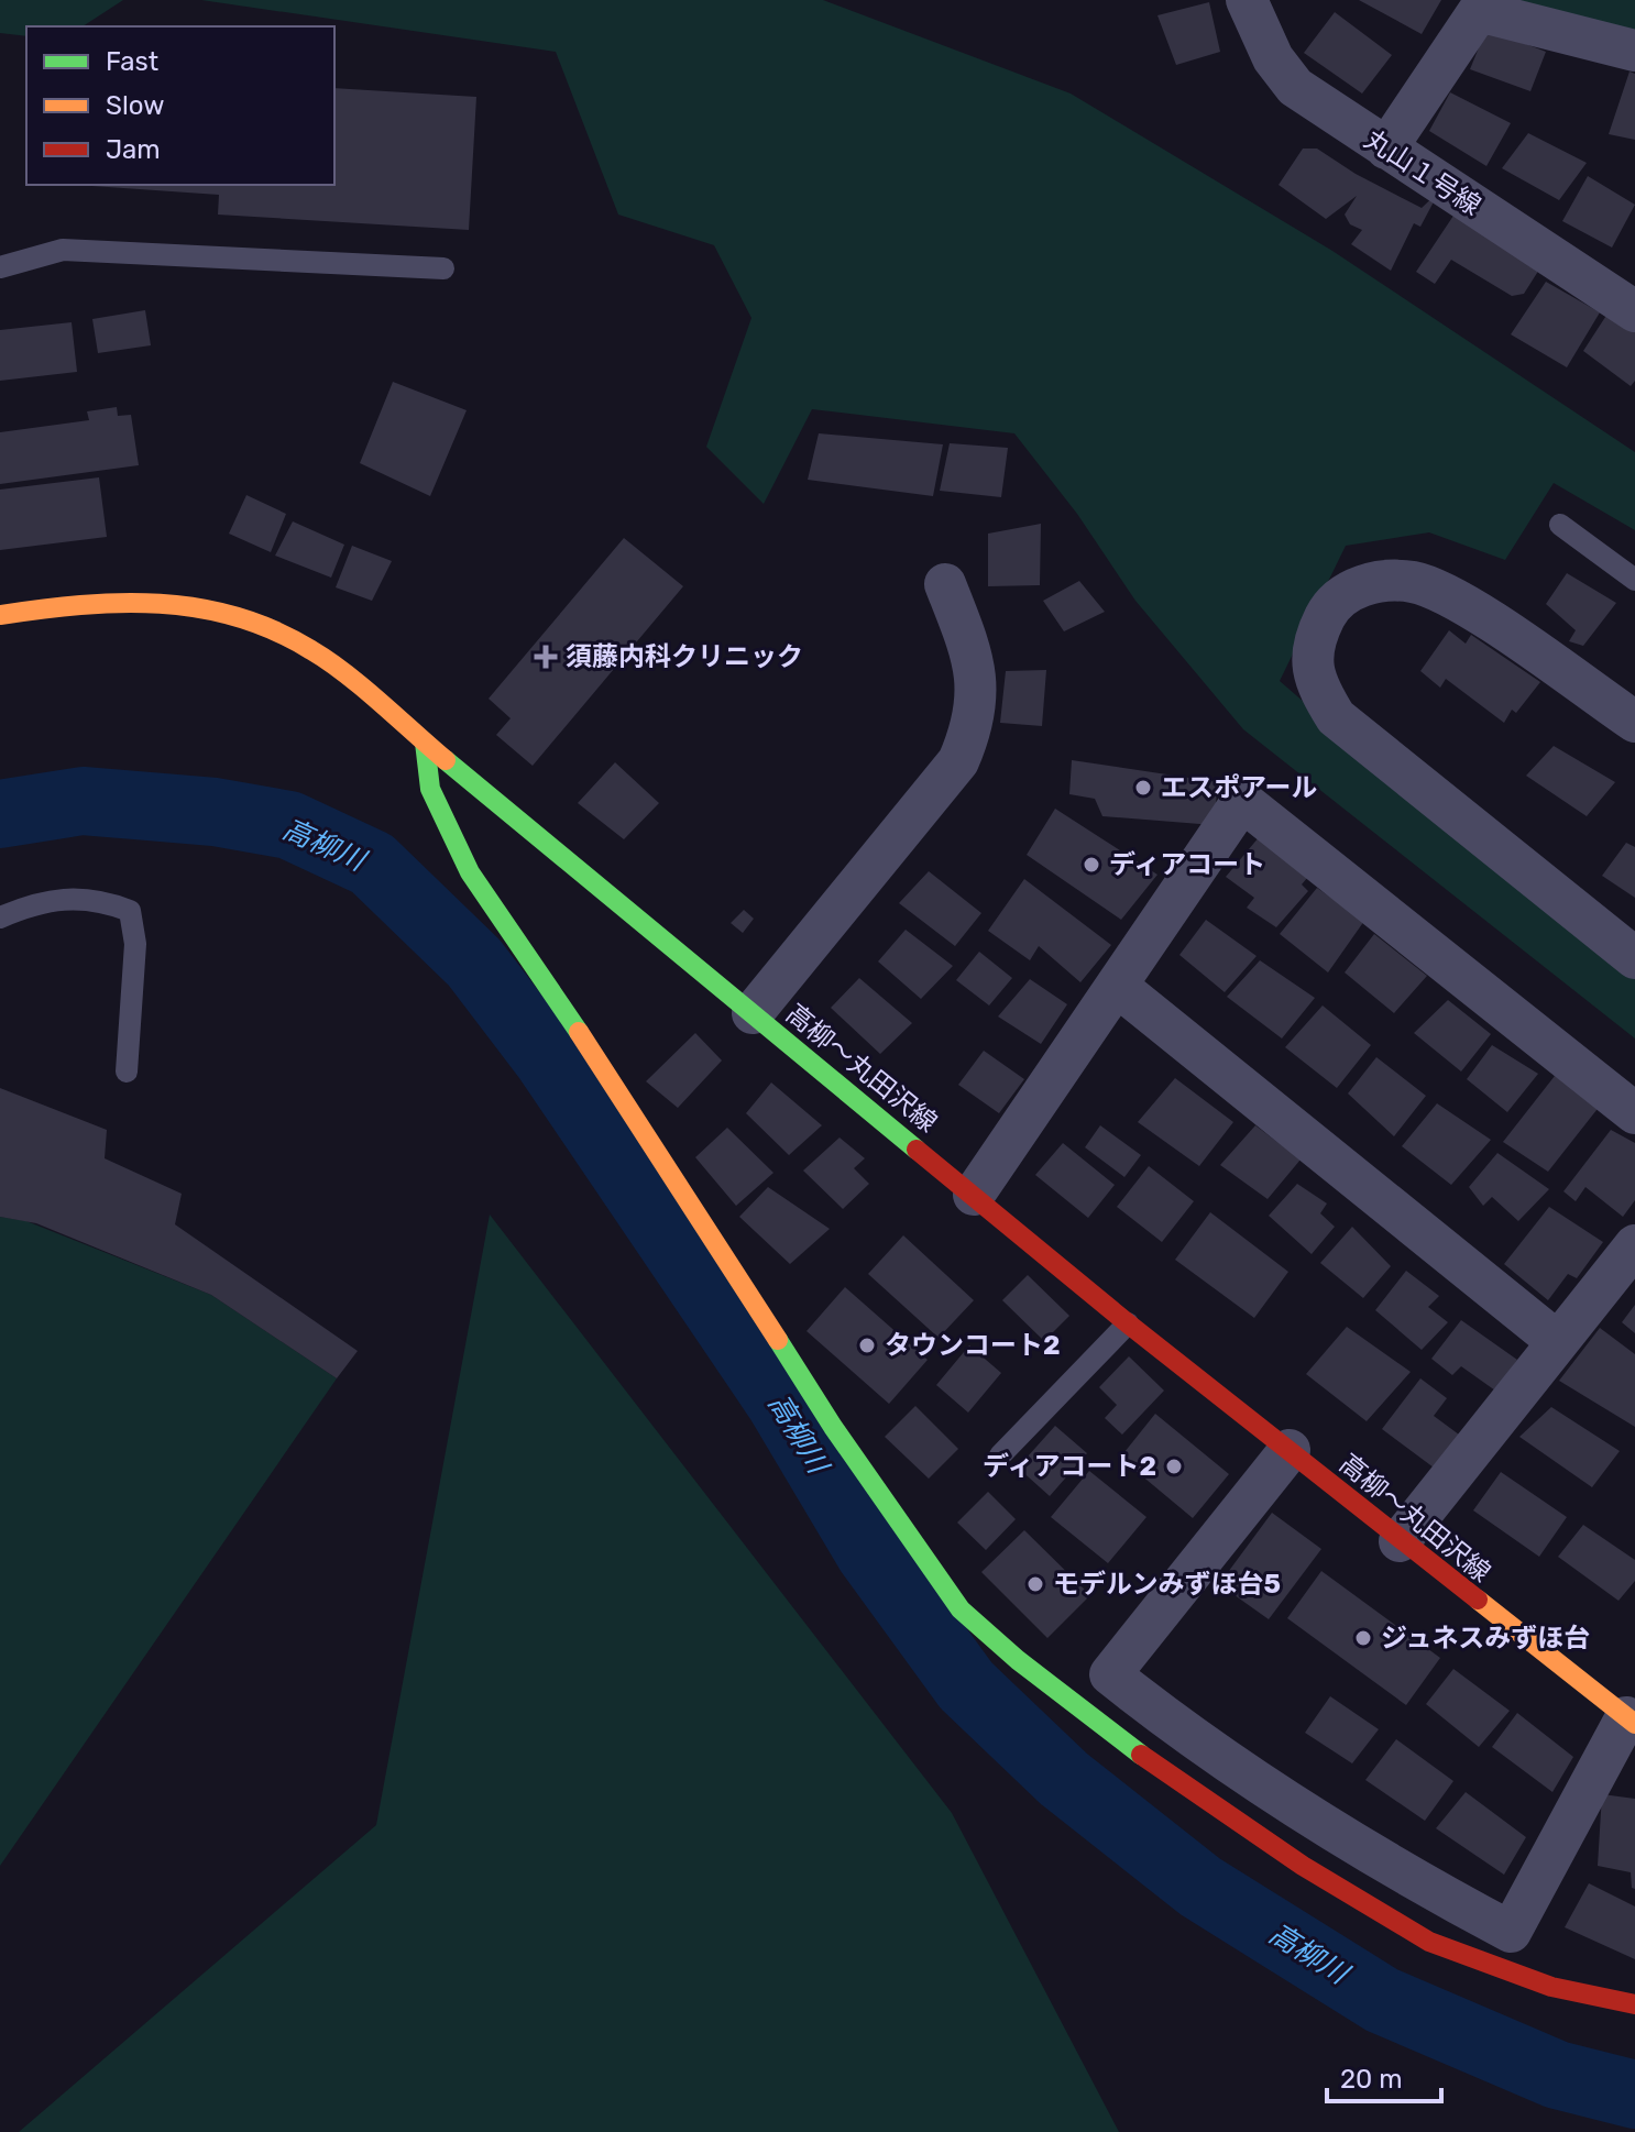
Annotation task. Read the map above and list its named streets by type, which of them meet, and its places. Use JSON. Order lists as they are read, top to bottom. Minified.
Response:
{"streets":{"street":["丸山１号線","高柳～丸田沢線"]},"water":["高柳川"],"places":{"health":["須藤内科クリニック"],"other":["エスポアール","ディアコート","タウンコート2","ディアコート2","モデルンみずほ台5","ジュネスみずほ台"]},"legend":["Fast","Slow","Jam"],"scale_bar":"20 m"}
